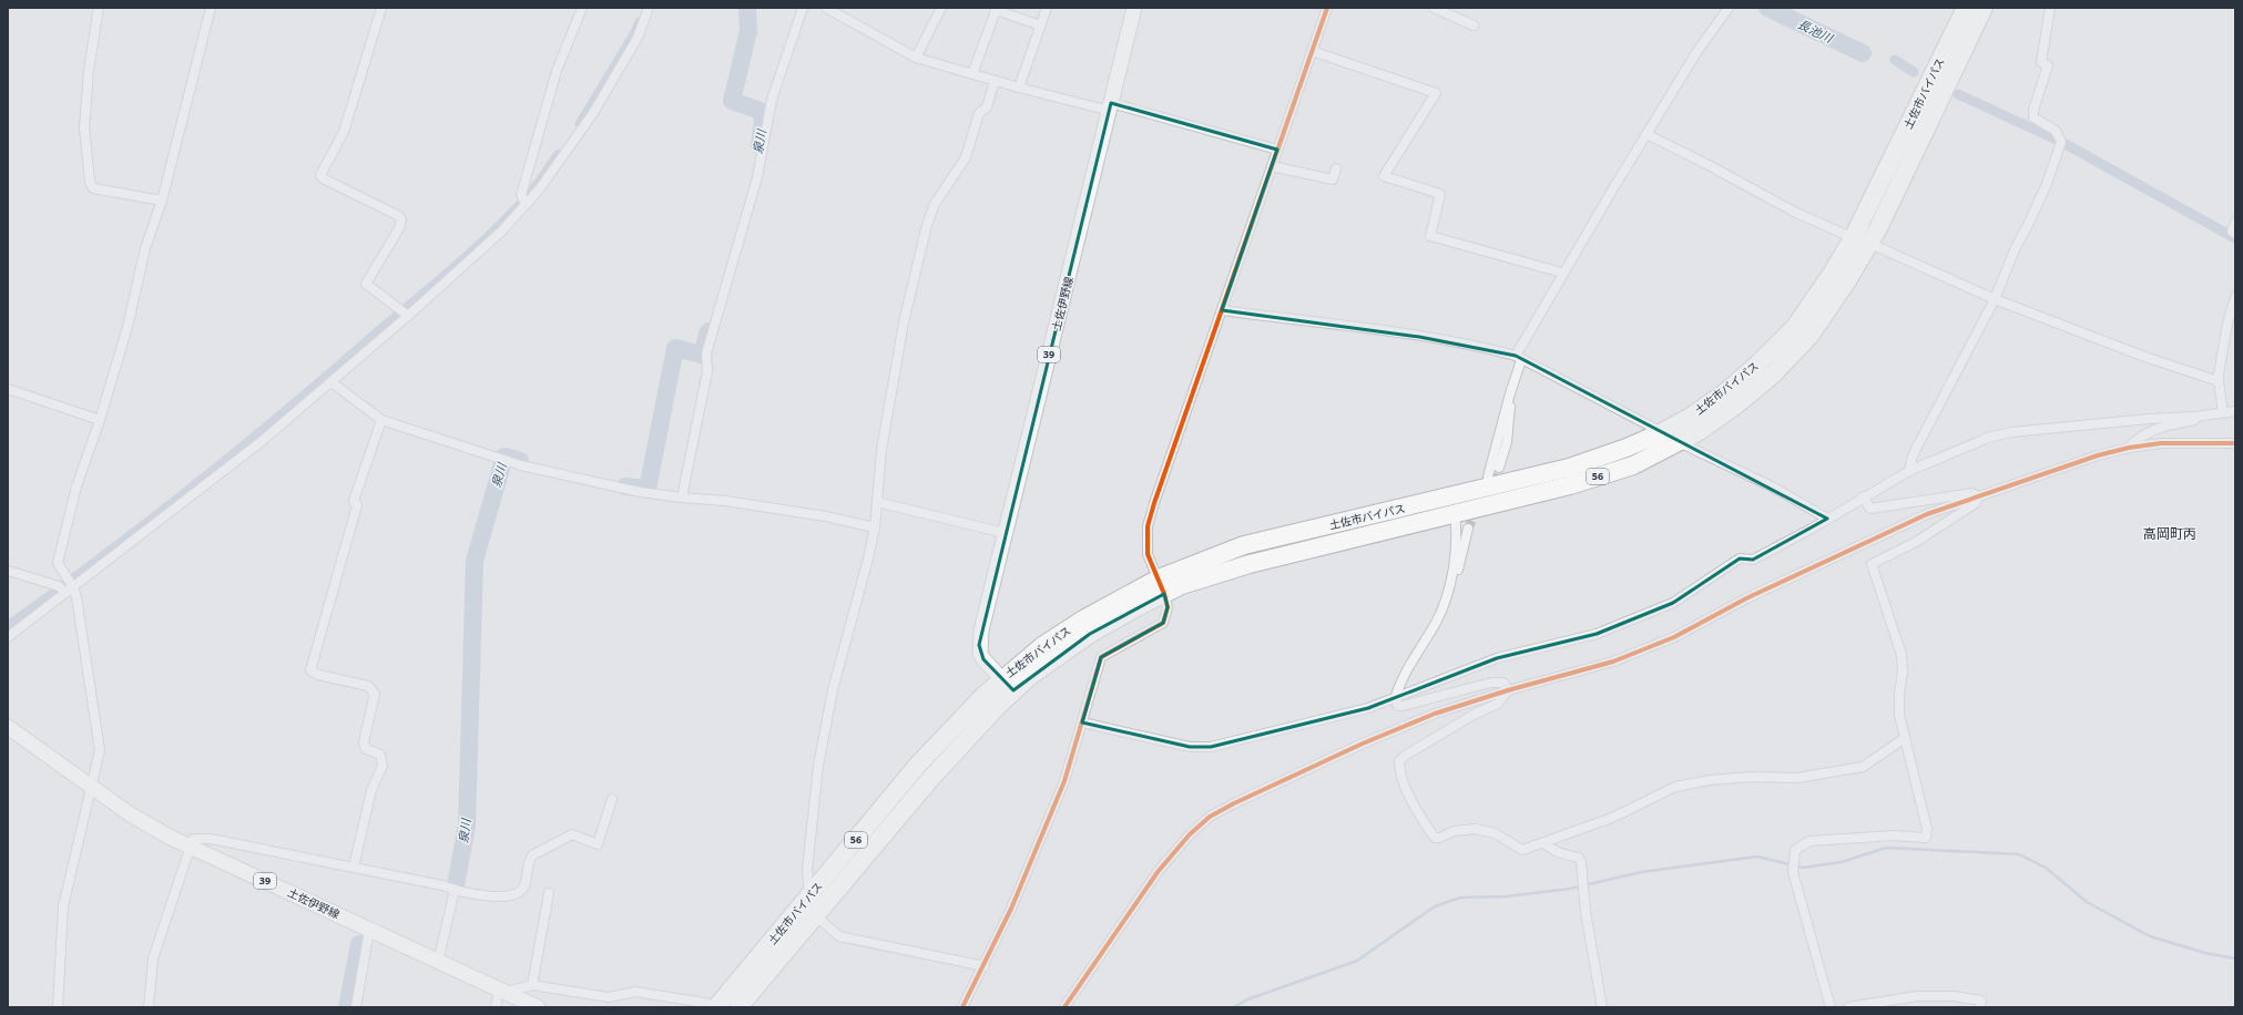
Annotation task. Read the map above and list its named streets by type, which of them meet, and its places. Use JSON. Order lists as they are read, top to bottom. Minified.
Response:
{"streets":{"highway":["土佐市バイパス","56"],"main road":["土佐伊野線","39"]},"crossings":[["土佐市バイパス","土佐伊野線"]],"districts":["高岡町丙"],"water":["長池川","泉川"]}
